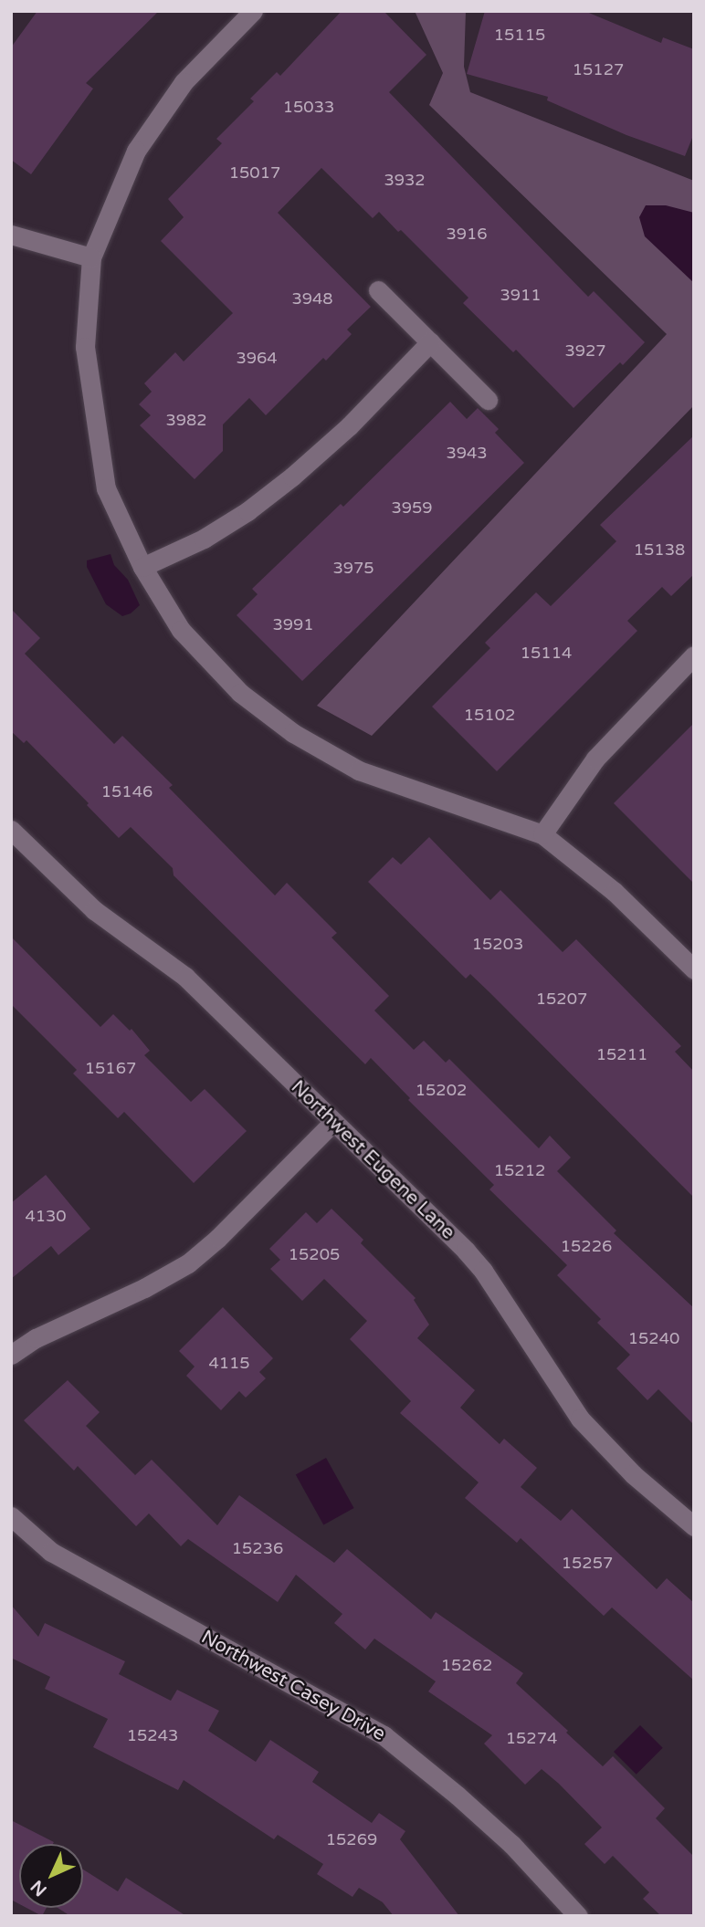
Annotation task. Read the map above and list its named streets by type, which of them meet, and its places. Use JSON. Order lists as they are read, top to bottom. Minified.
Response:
{"streets":{"street":["Northwest Eugene Lane","Northwest Casey Drive"]},"house_numbers":["15115","15127","15033","15017","3932","3916","3911","3948","3927","3964","3982","3943","3959","15138","3975","3991","15114","15102","15146","15203","15207","15211","15167","15202","15212","4130","15226","15205","15240","4115","15236","15257","15262","15243","15274","15269"],"north":"bottom left"}
